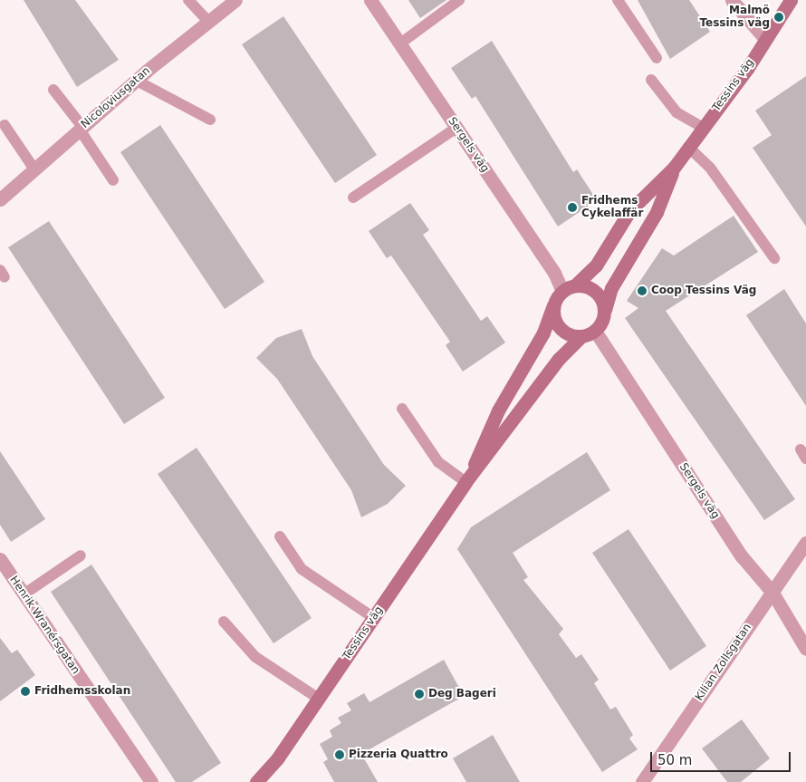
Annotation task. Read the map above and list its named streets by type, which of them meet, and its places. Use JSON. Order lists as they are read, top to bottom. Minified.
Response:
{"streets":{"street":["Tessins väg","Nicoloviusgatan","Sergels väg","Henrik Wranérsgatan","Kilian Zollsgatan"]},"crossings":[["Tessins väg","Sergels väg"],["Sergels väg","Kilian Zollsgatan"]],"places":["Malmö Tessins väg","Fridhems Cykelaffär","Coop Tessins Väg","Fridhemsskolan","Deg Bageri","Pizzeria Quattro"],"scale_bar":"50 m"}
